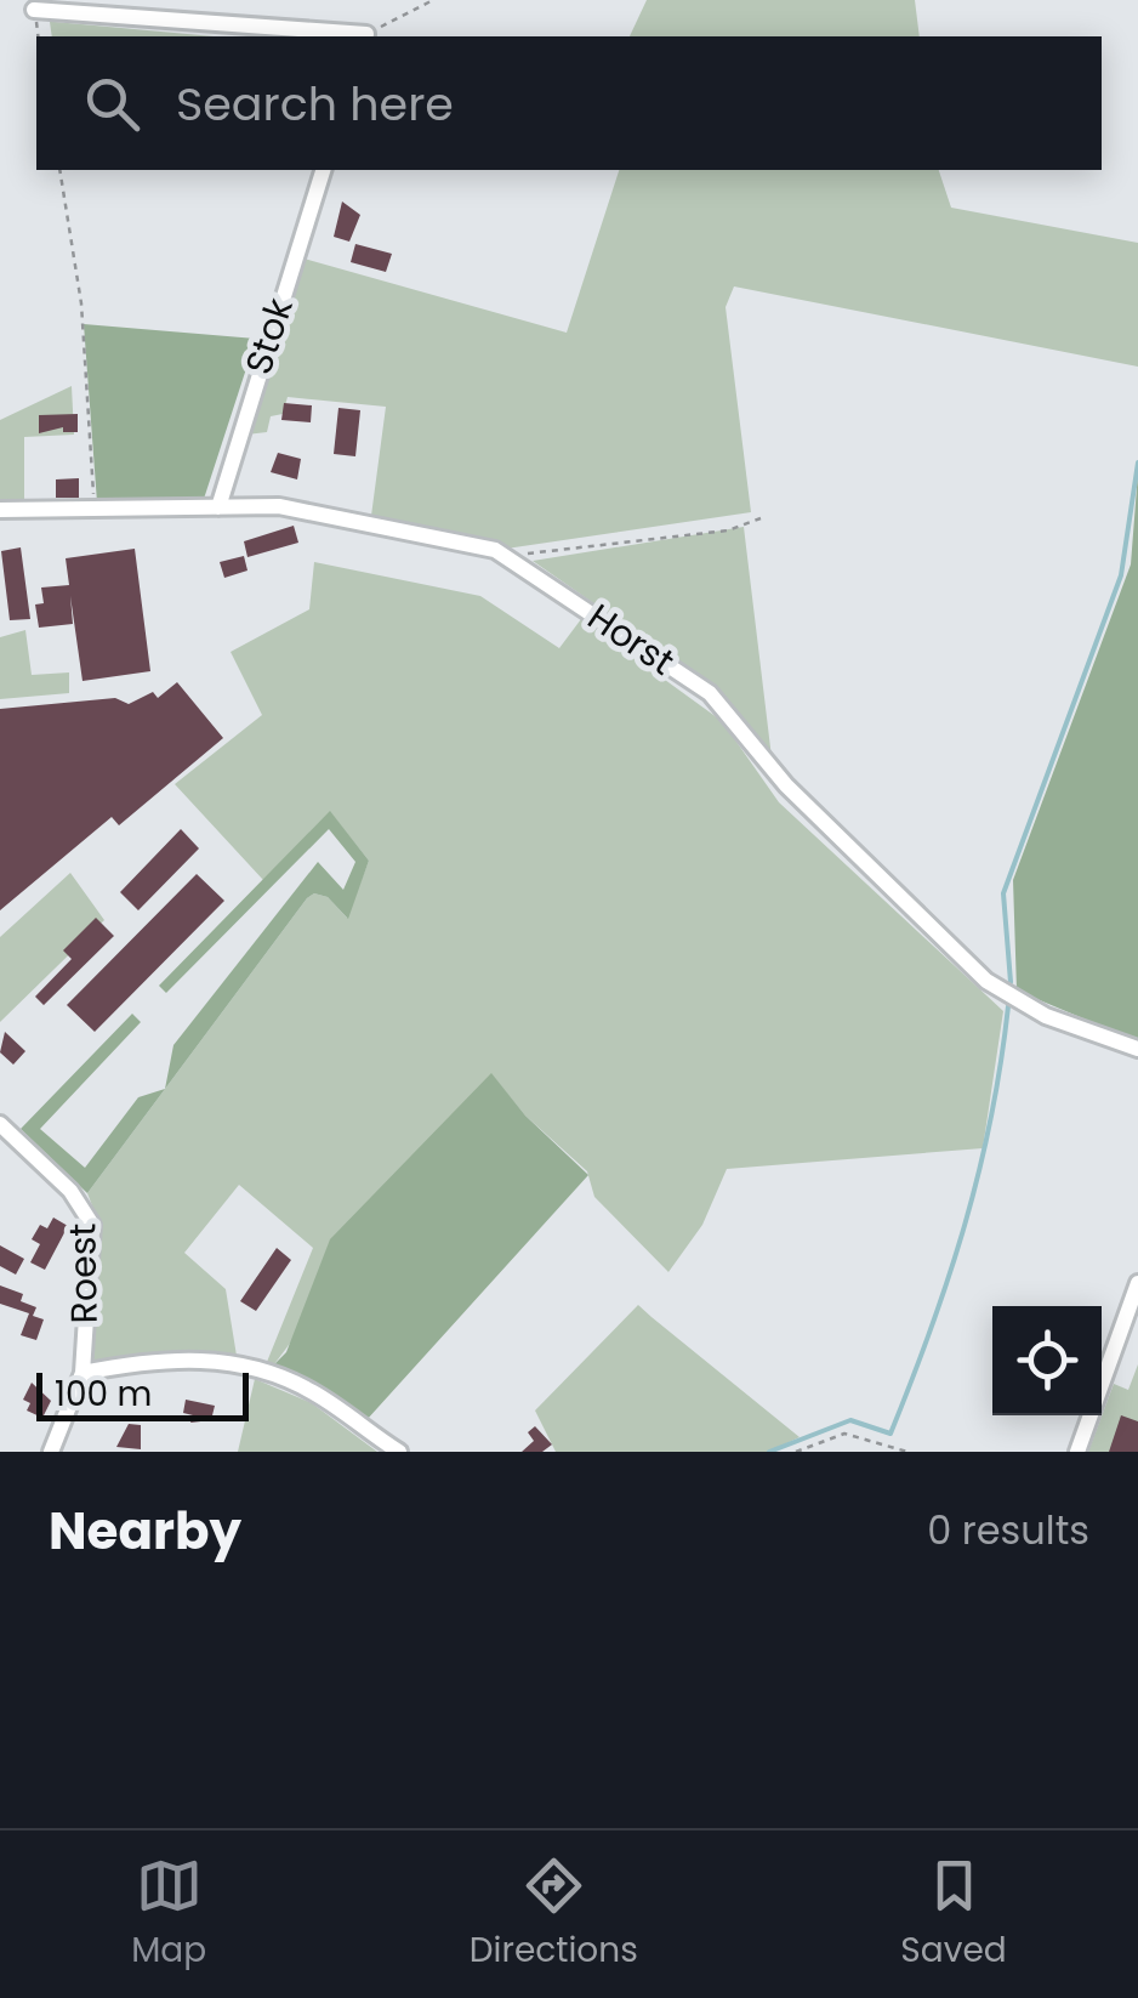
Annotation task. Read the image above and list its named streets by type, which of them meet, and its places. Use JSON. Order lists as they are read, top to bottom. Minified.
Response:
{"streets":{"street":["Stok","Horst","Roest"]},"crossings":[["Stok","Horst"]],"scale_bar":"100 m","page":{"search":"Search here","scale":"100 m","heading":["Nearby","0 results"],"nav":["Map","Directions","Saved"]}}
